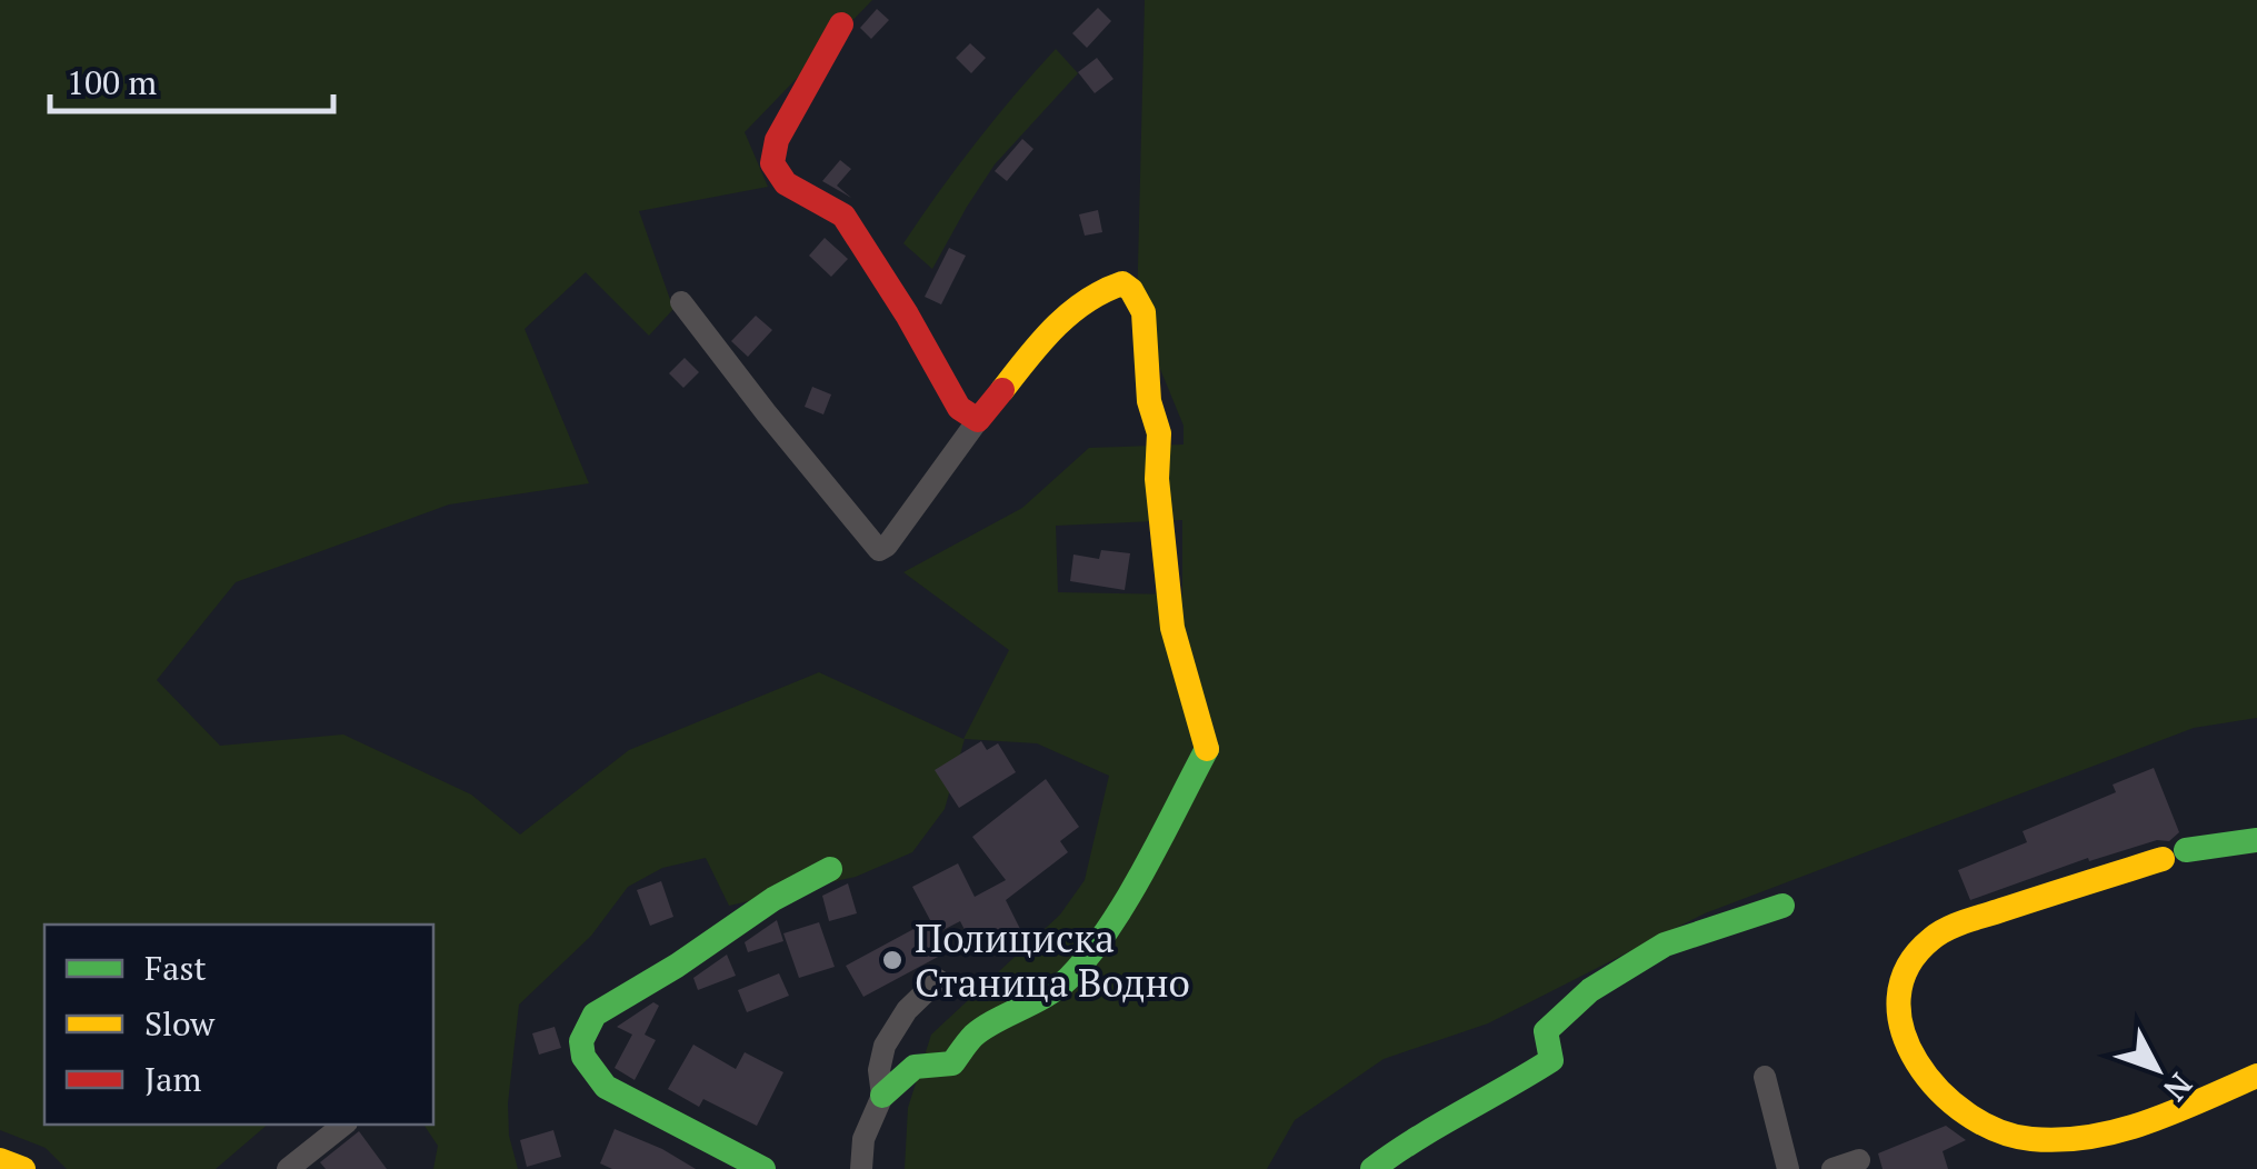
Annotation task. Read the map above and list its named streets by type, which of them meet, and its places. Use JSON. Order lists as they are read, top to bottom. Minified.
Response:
{"places":["Полициска Станица Водно"],"legend":["Fast","Slow","Jam"],"scale_bar":"100 m","north":"bottom right"}
